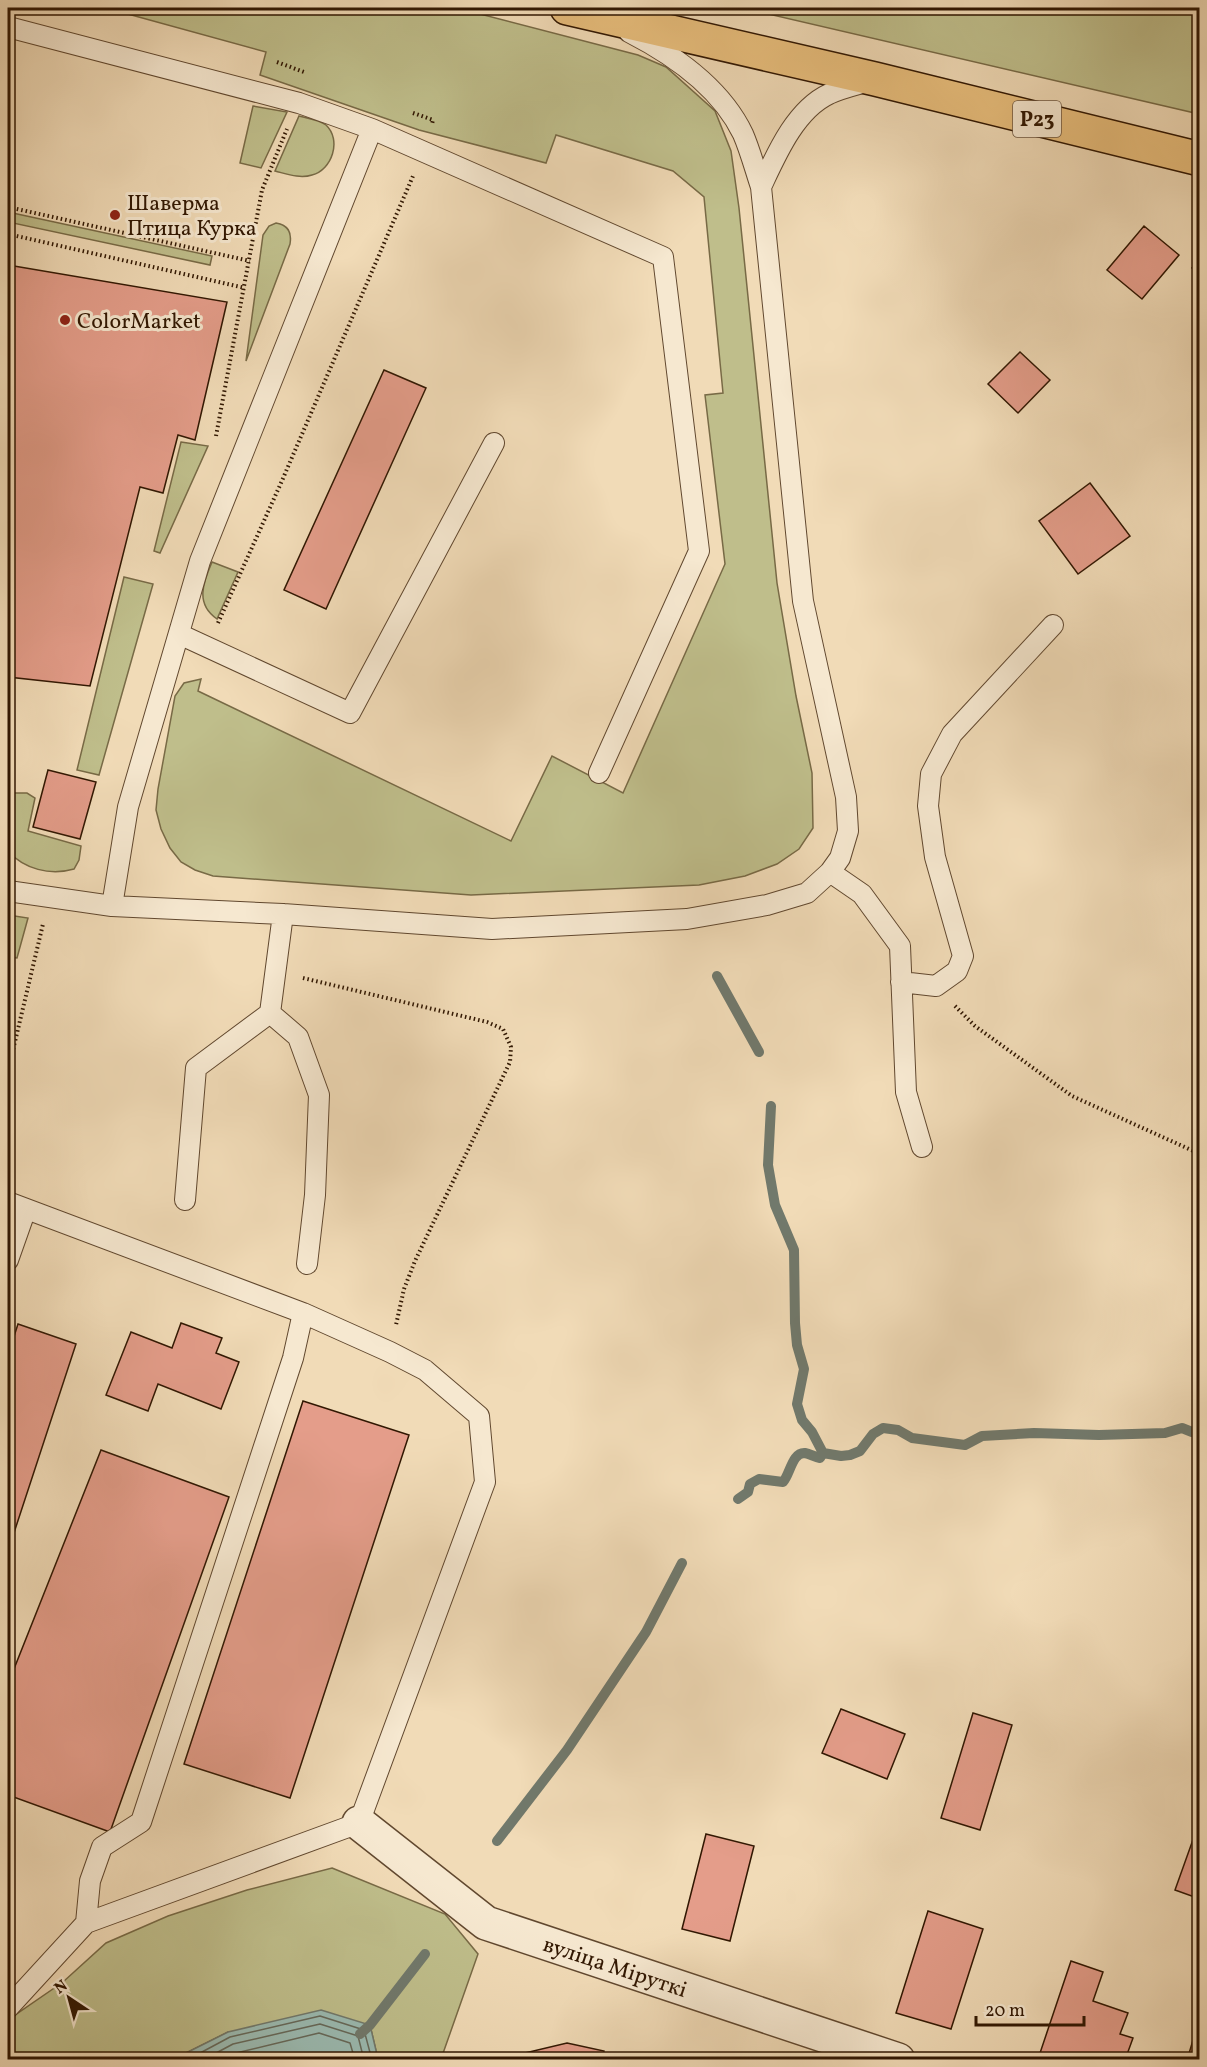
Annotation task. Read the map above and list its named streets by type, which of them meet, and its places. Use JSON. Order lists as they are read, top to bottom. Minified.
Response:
{"streets":{"highway":["Р23"],"street":["вуліца Міруткі"]},"places":["Шаверма Птица Курка","ColorMarket"],"scale_bar":"20 m","north":"top left"}
